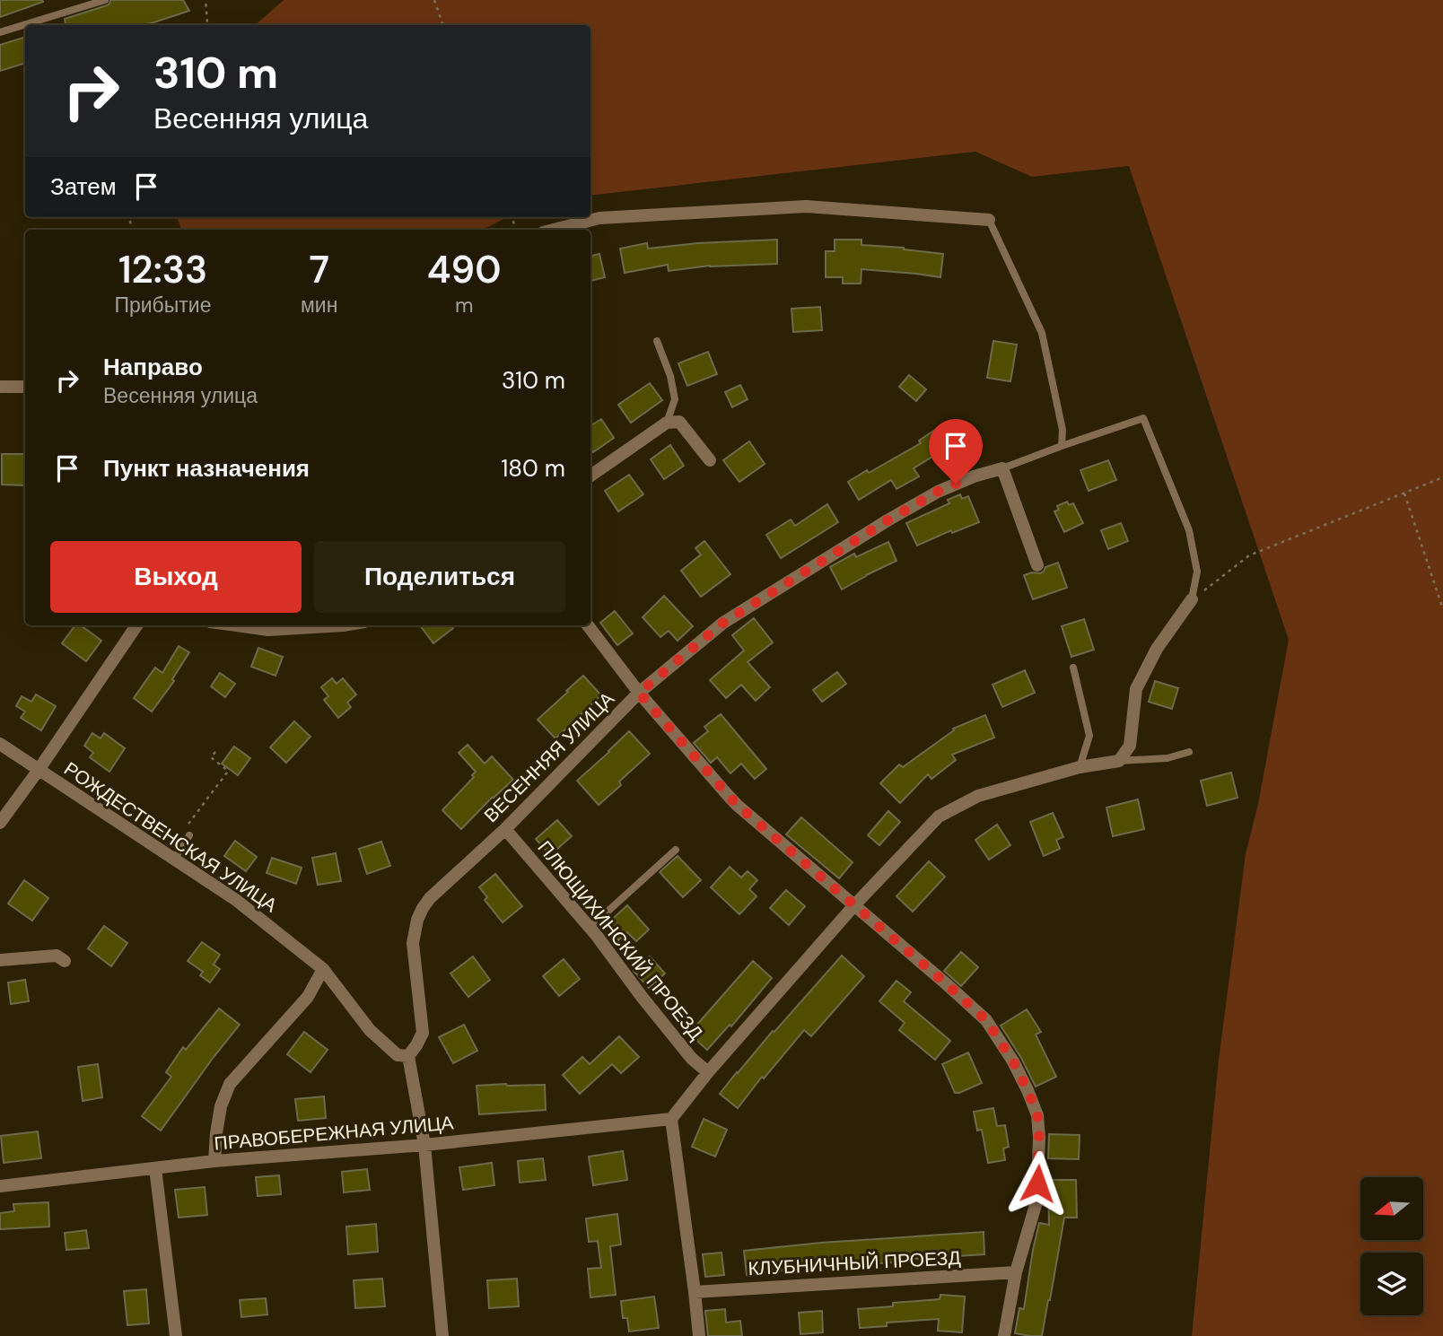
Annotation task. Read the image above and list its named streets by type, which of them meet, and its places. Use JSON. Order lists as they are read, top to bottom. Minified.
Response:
{"streets":{"street":["ВЕСЕННЯЯ УЛИЦА","РОЖДЕСТВЕНСКАЯ УЛИЦА","ПЛЮЩИХИНСКИЙ ПРОЕЗД","ПРАВОБЕРЕЖНАЯ УЛИЦА","КЛУБНИЧНЫЙ ПРОЕЗД"]},"crossings":[["ВЕСЕННЯЯ УЛИЦА","РОЖДЕСТВЕНСКАЯ УЛИЦА"],["ВЕСЕННЯЯ УЛИЦА","ПЛЮЩИХИНСКИЙ ПРОЕЗД"]],"north":"left","page":{"turn":["310 m","Весенняя улица"],"then":"Затем","eta":["12:33","Прибытие","7","мин","490","m"],"list":[{"name":"Направо","note":"Весенняя улица","value":"310 m"},{"name":"Пункт назначения","value":"180 m"}],"buttons":["Выход","Поделиться"]}}
